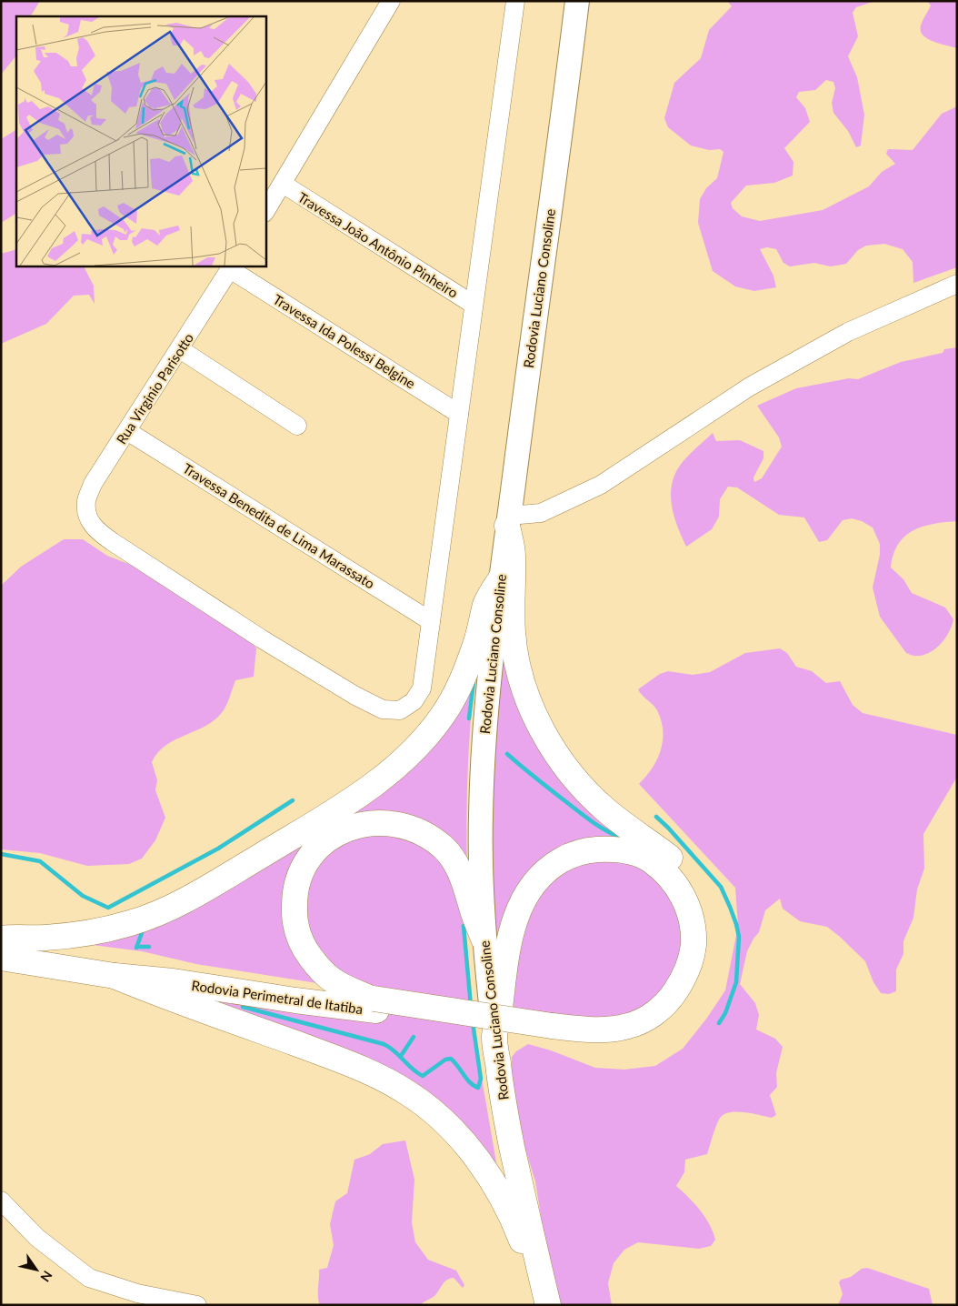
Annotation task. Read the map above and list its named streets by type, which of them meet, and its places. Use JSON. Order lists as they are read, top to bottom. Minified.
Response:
{"streets":{"highway":["Rodovia Luciano Consoline","Rodovia Perimetral de Itatiba"],"street":["Travessa João Antônio Pinheiro","Travessa Ida Polessi Belgine","Rua Virginio Parisotto","Travessa Benedita de Lima Marassato"]},"crossings":[["Travessa Ida Polessi Belgine","Rua Virginio Parisotto"],["Rua Virginio Parisotto","Travessa Benedita de Lima Marassato"]],"north":"bottom right"}
